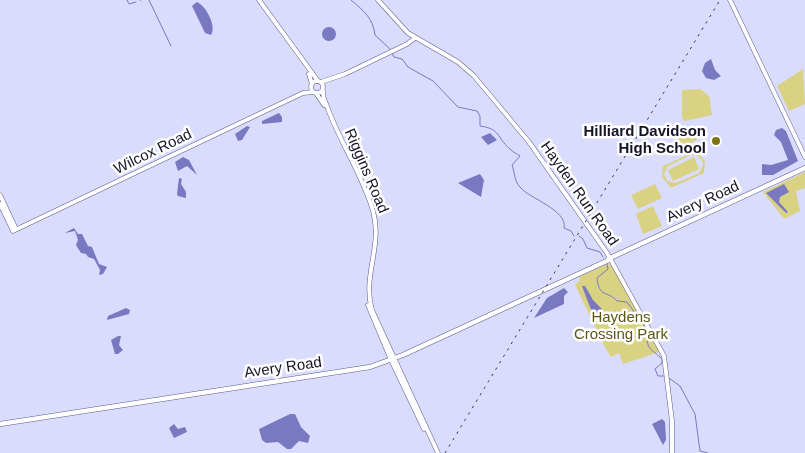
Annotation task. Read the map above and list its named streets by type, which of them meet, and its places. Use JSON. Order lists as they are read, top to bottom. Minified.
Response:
{"streets":{"main road":["Wilcox Road","Riggins Road","Hayden Run Road","Avery Road"]},"crossings":[["Wilcox Road","Riggins Road"],["Riggins Road","Avery Road"],["Hayden Run Road","Avery Road"]],"parks":["Haydens Crossing Park"],"places":["Hilliard Davidson High School"]}
